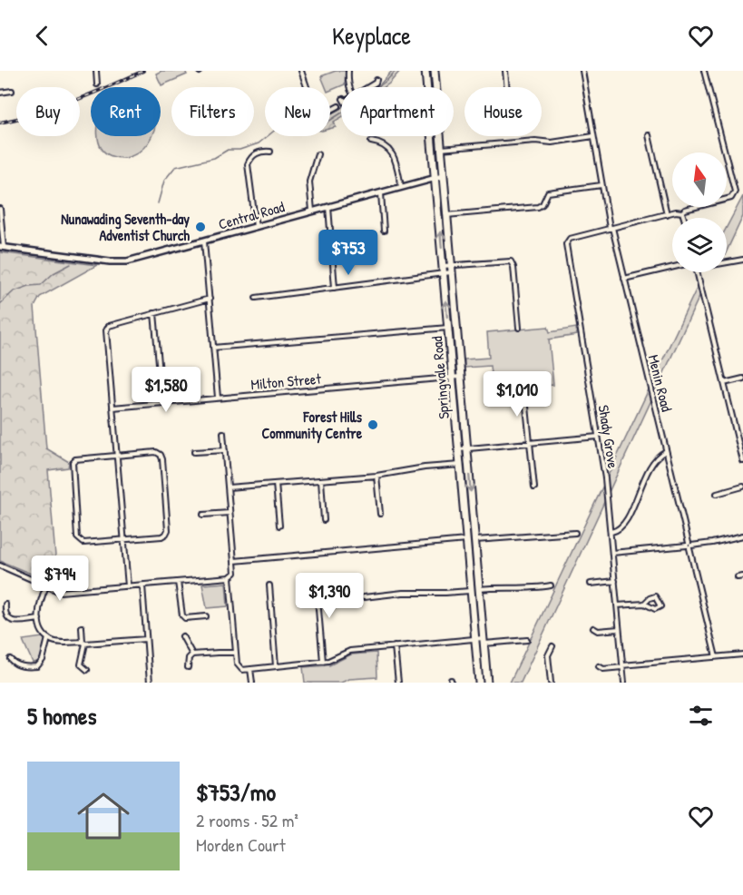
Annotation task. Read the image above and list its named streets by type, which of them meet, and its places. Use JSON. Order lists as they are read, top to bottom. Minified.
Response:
{"streets":{"highway":["Springvale Road"],"street":["Central Road","Milton Street","Menin Road","Shady Grove"]},"crossings":[["Central Road","Springvale Road"],["Springvale Road","Milton Street"],["Menin Road","Shady Grove"]],"places":["Nunawading Seventh-day Adventist Church","Forest Hills Community Centre"],"north":"top","page":{"header":"Keyplace","chip":["Buy","Rent","Filters","New","Apartment","House"],"price":["$753","$1,580","$1,010","$794","$1,390"],"heading":"5 homes","list":[{"name":"$753/mo","note":"2 rooms · 52 m² · Morden Court"}]}}
